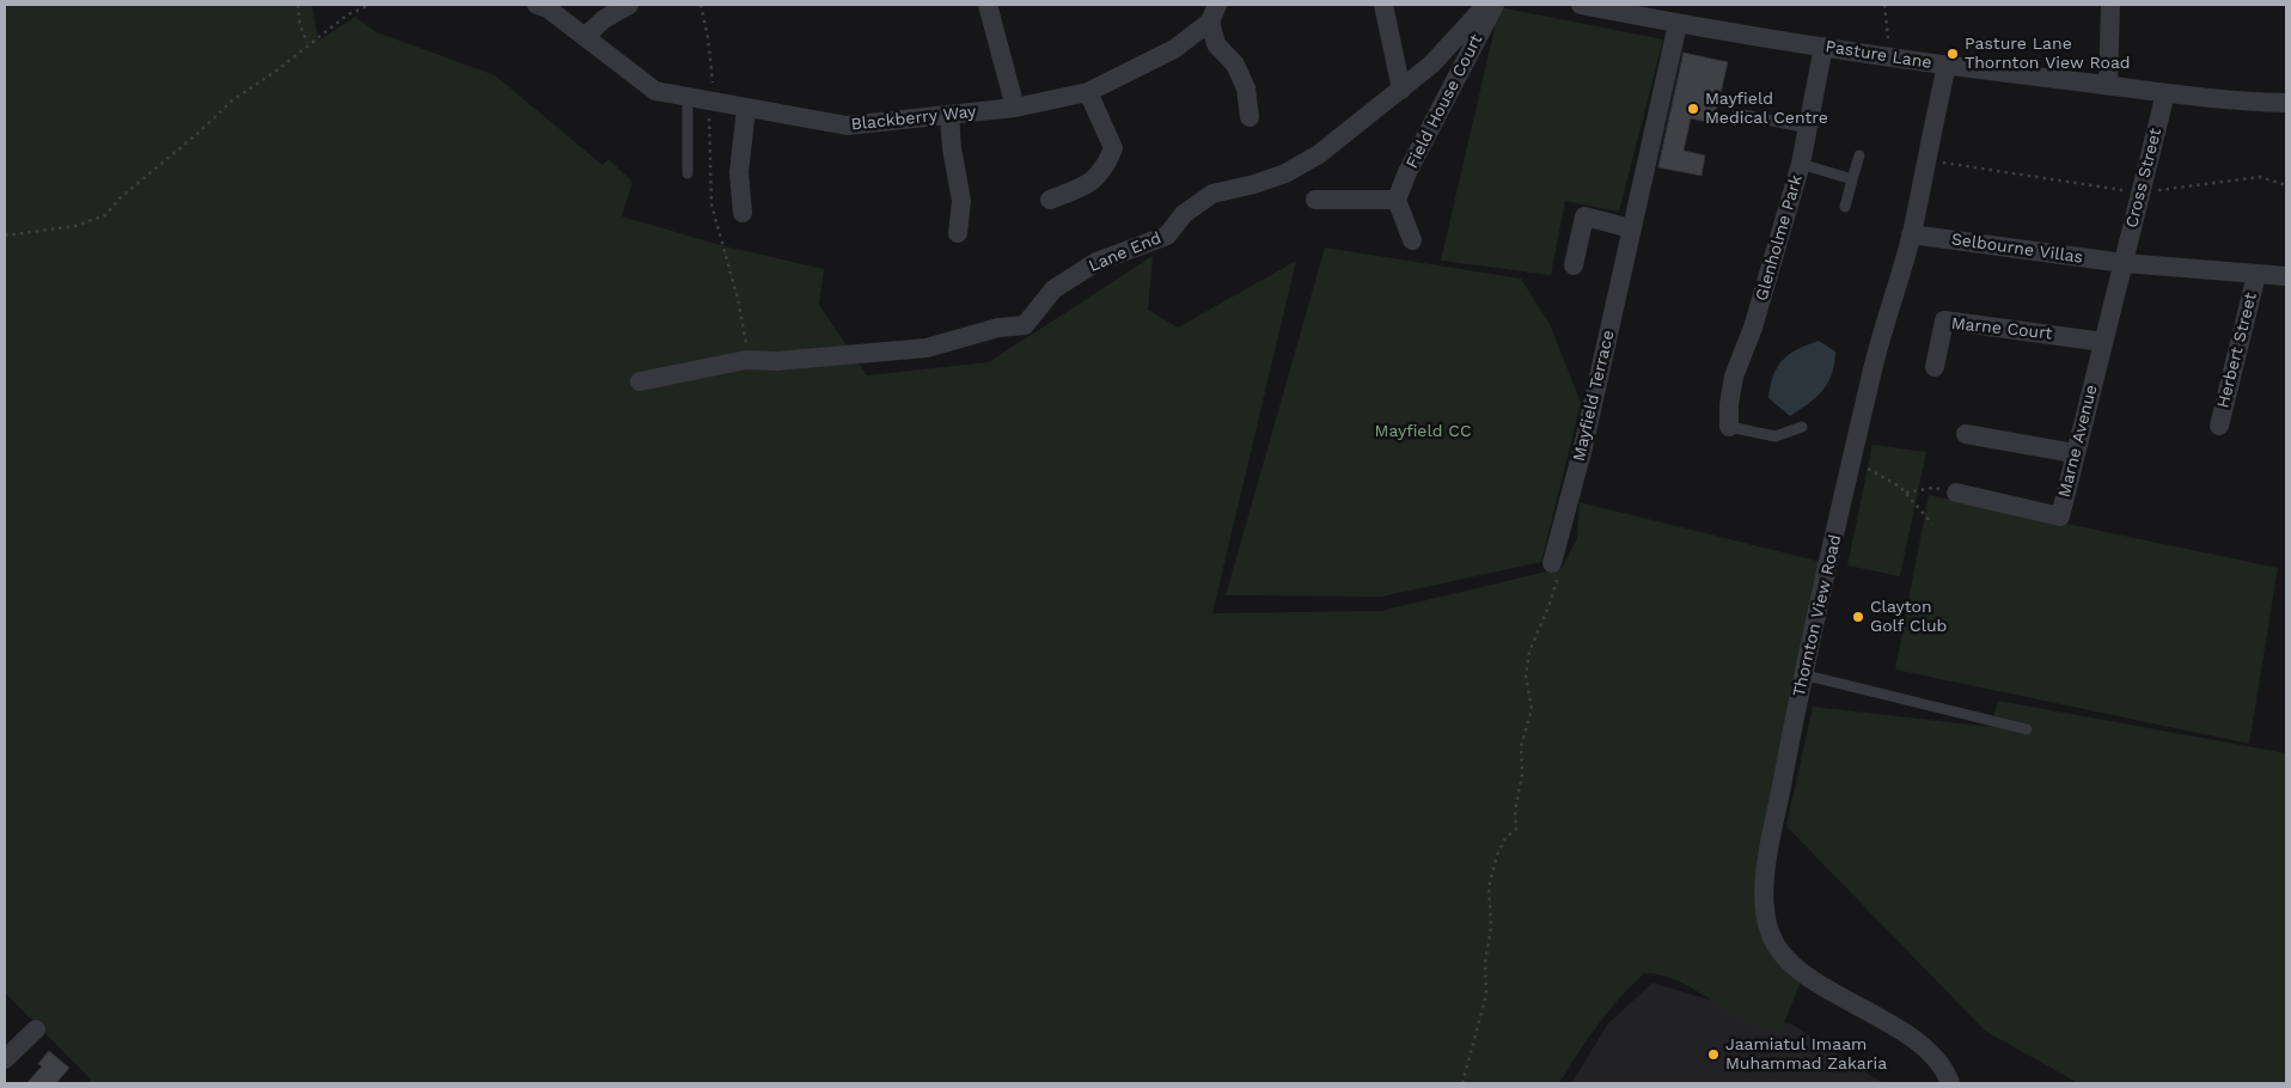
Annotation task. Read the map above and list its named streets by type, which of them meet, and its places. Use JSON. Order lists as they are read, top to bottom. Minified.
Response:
{"streets":{"street":["Pasture Lane","Field House Court","Blackberry Way","Cross Street","Glenholme Park","Selbourne Villas","Lane End","Marne Court","Herbert Street","Mayfield Terrace","Marne Avenue","Thornton View Road"]},"crossings":[["Pasture Lane","Cross Street"],["Pasture Lane","Glenholme Park"],["Pasture Lane","Mayfield Terrace"],["Pasture Lane","Thornton View Road"],["Cross Street","Selbourne Villas"],["Cross Street","Marne Avenue"],["Selbourne Villas","Herbert Street"],["Selbourne Villas","Marne Avenue"],["Selbourne Villas","Thornton View Road"],["Marne Court","Marne Avenue"]],"parks":["Mayfield CC"],"places":["Pasture Lane Thornton View Road","Mayfield Medical Centre","Clayton Golf Club","Jaamiatul Imaam Muhammad Zakaria"]}
